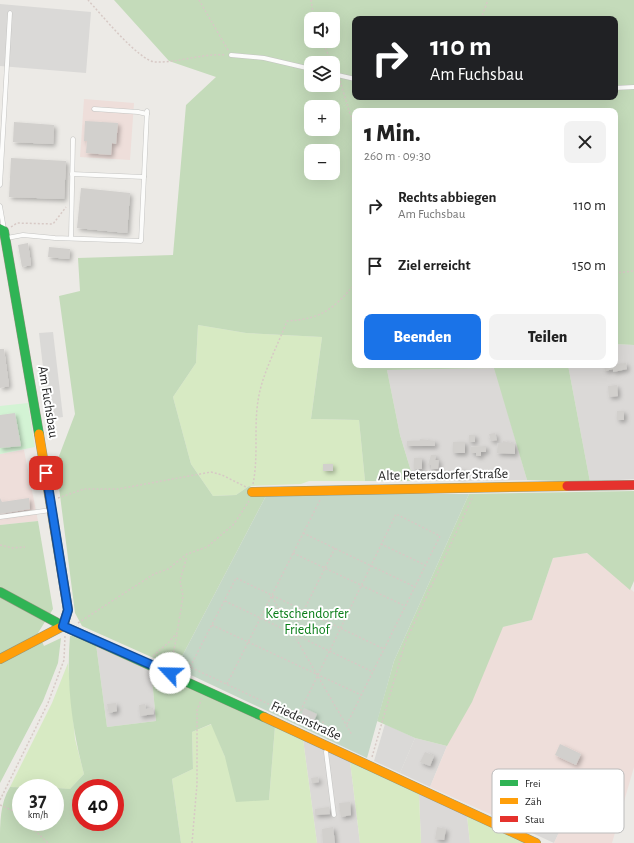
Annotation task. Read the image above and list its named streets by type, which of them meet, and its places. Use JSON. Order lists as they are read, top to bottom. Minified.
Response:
{"streets":{"street":["Am Fuchsbau","Alte Petersdorfer Straße","Friedenstraße"]},"crossings":[["Am Fuchsbau","Friedenstraße"]],"parks":["Ketschendorfer Friedhof"],"legend":["Frei","Zäh","Stau"],"page":{"map_buttons":["+","−"],"turn":["110 m","Am Fuchsbau"],"heading":["1 Min.","260 m · 09:30"],"list":[{"name":"Rechts abbiegen","note":"Am Fuchsbau","value":"110 m"},{"name":"Ziel erreicht","value":"150 m"}],"buttons":["Beenden","Teilen"],"speed":"37 km/h","limit":"40"}}
